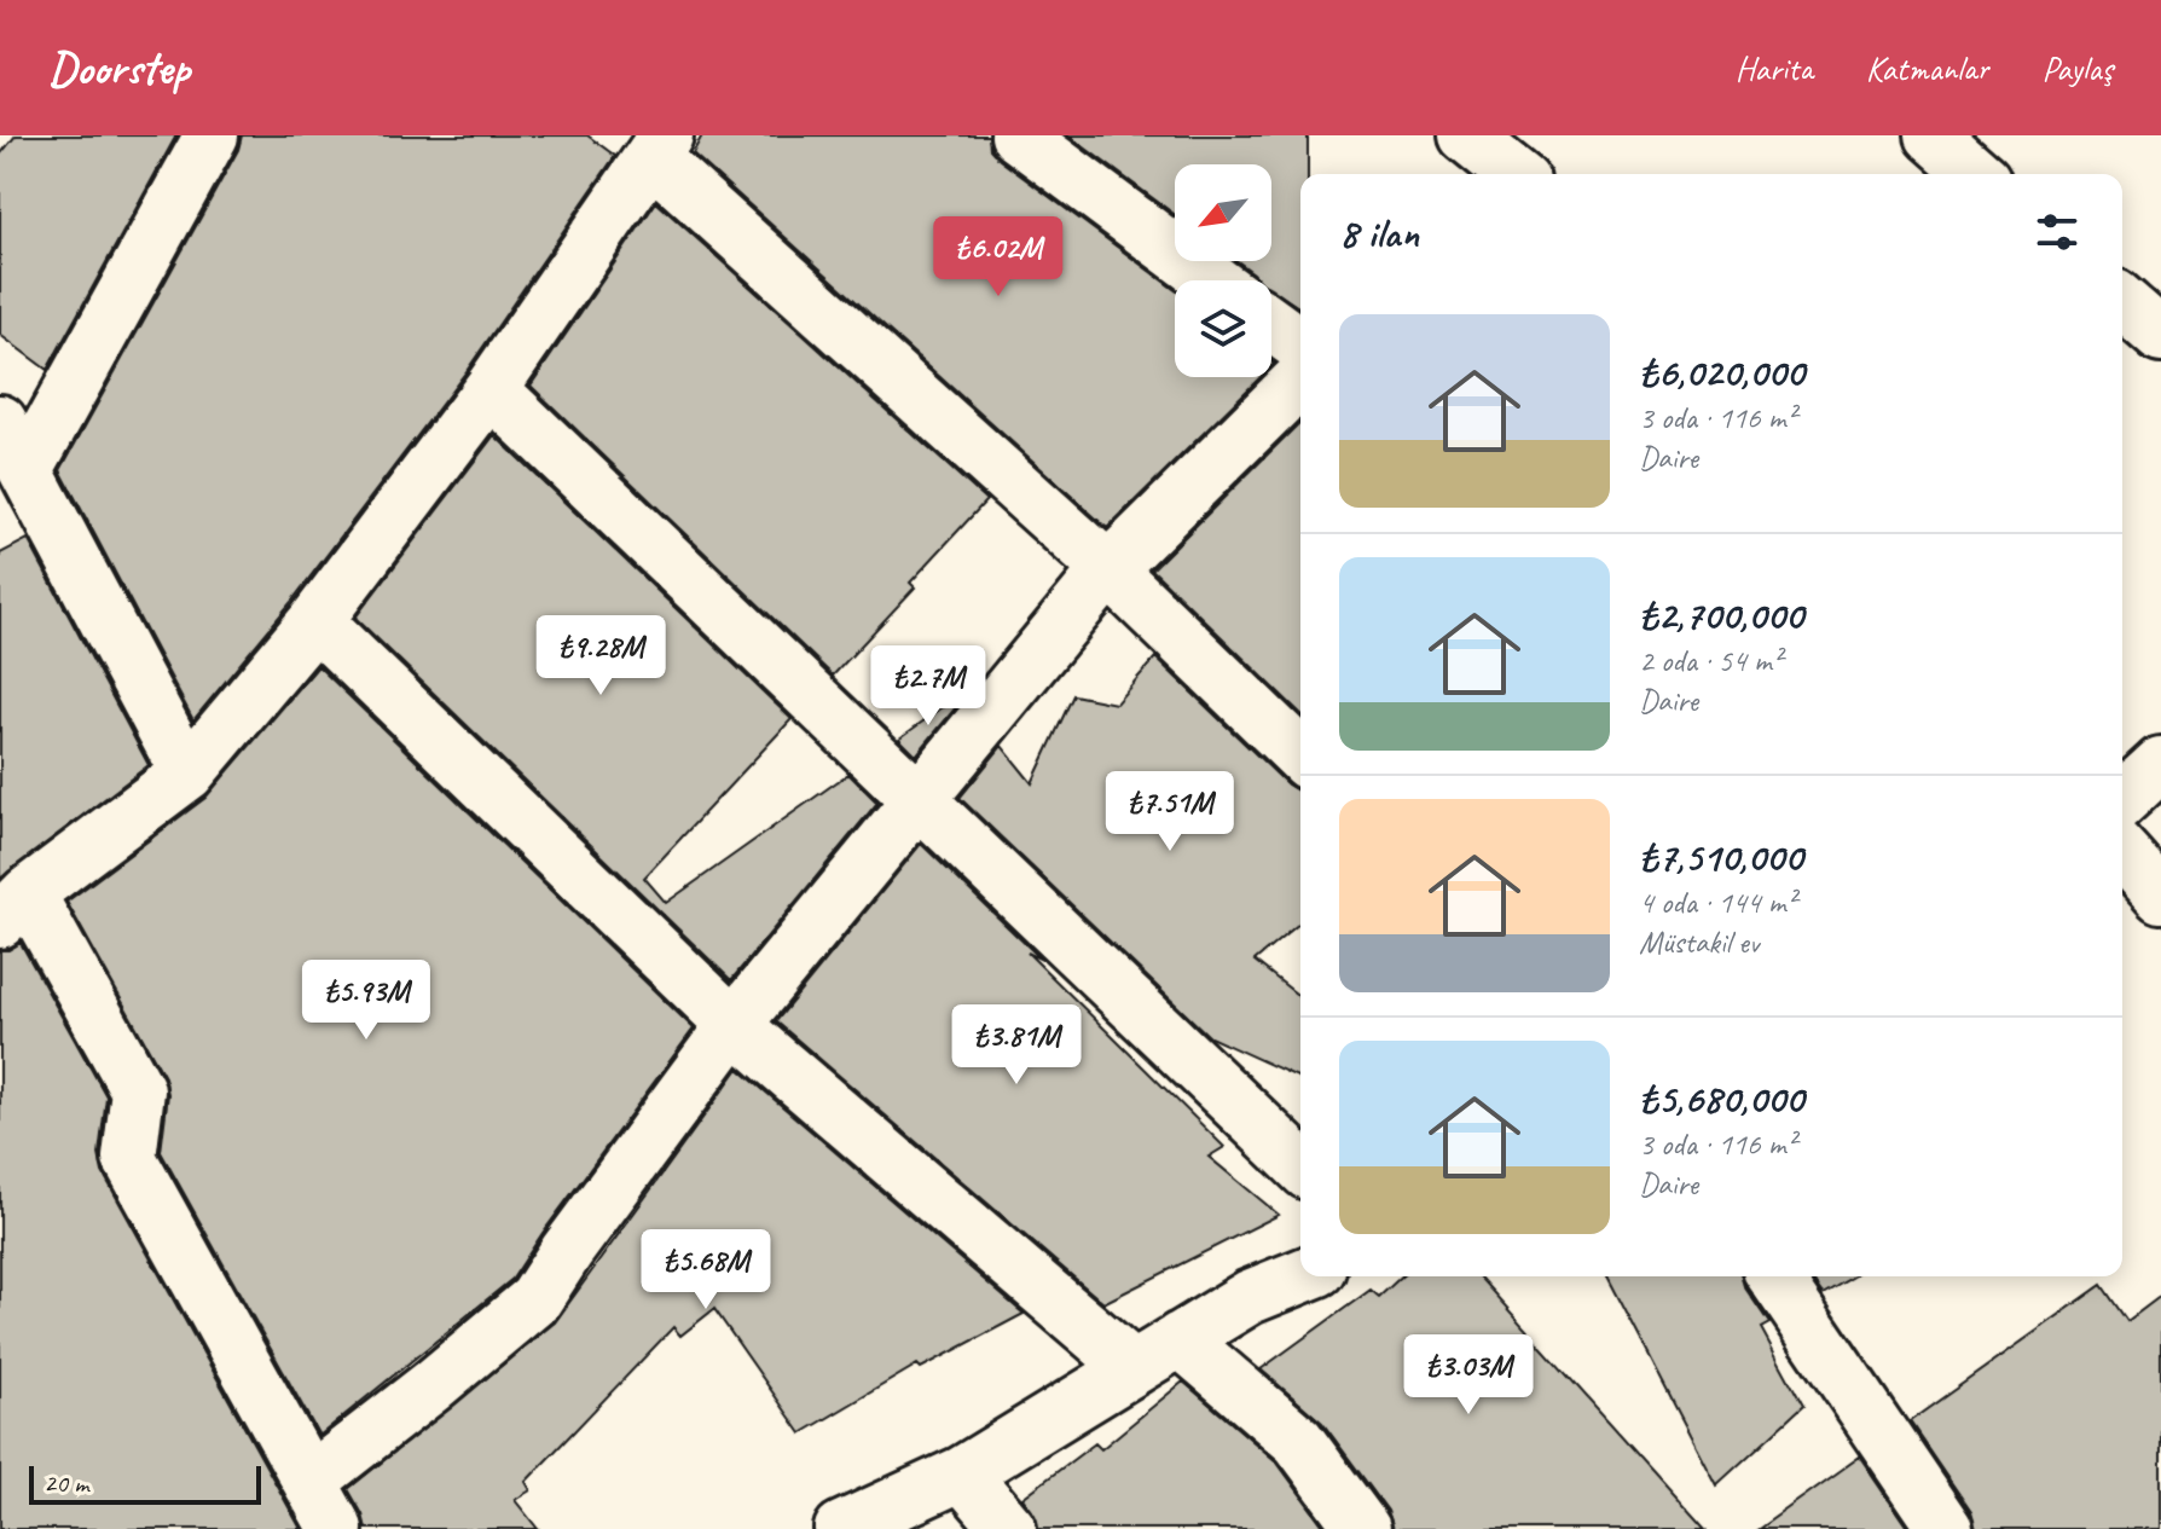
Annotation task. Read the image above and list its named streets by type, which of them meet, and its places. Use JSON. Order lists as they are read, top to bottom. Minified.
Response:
{"scale_bar":"20 m","north":"bottom left","page":{"header":"Doorstep","nav":["Harita","Katmanlar","Paylaş"],"heading":"8 ilan","price":["₺6.02M","₺9.28M","₺2.7M","₺7.51M","₺5.93M","₺3.81M","₺5.68M","₺3.03M"],"list":[{"name":"₺6,020,000","note":"3 oda · 116 m² · Daire"},{"name":"₺2,700,000","note":"2 oda · 54 m² · Daire"},{"name":"₺7,510,000","note":"4 oda · 144 m² · Müstakil ev"},{"name":"₺5,680,000","note":"3 oda · 116 m² · Daire"}],"scale":"20 m"}}
